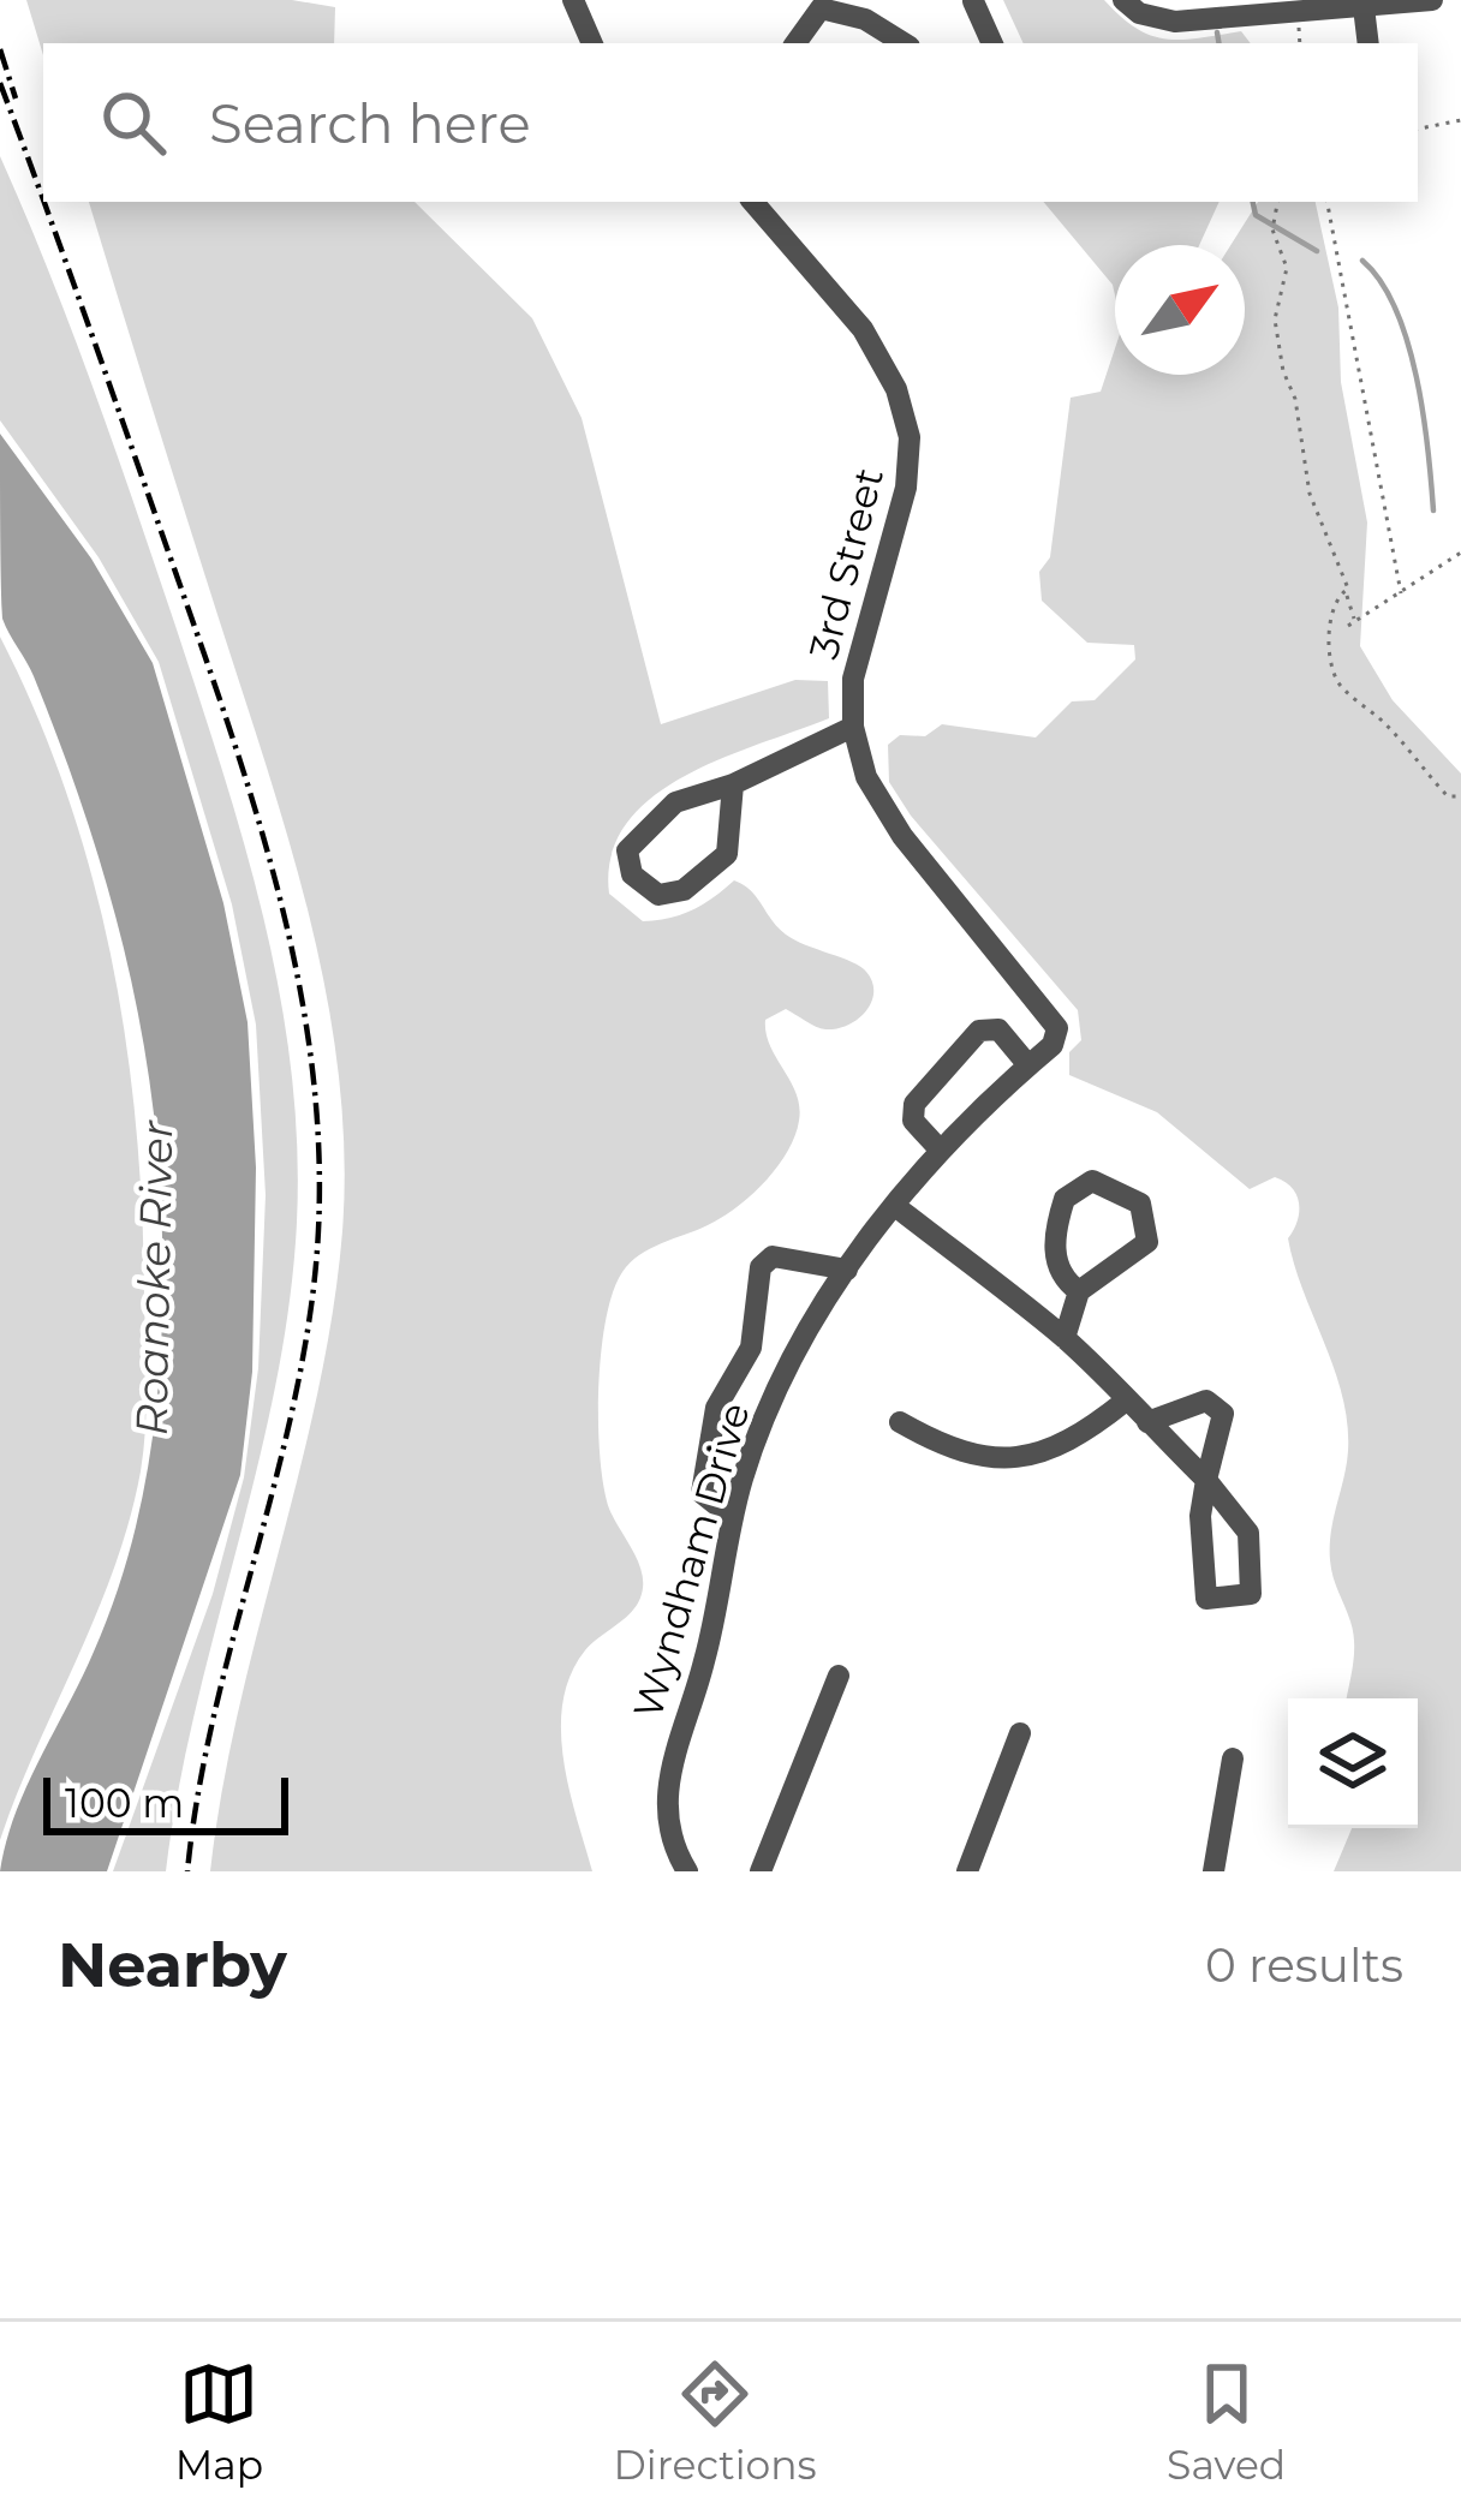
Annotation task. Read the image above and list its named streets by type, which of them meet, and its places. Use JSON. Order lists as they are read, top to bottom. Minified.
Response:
{"streets":{"street":["3rd Street","Wyndham Drive"]},"crossings":[["3rd Street","Wyndham Drive"]],"water":["Roanoke River"],"scale_bar":"100 m","north":"top right","page":{"search":"Search here","scale":"100 m","heading":["Nearby","0 results"],"nav":["Map","Directions","Saved"]}}
